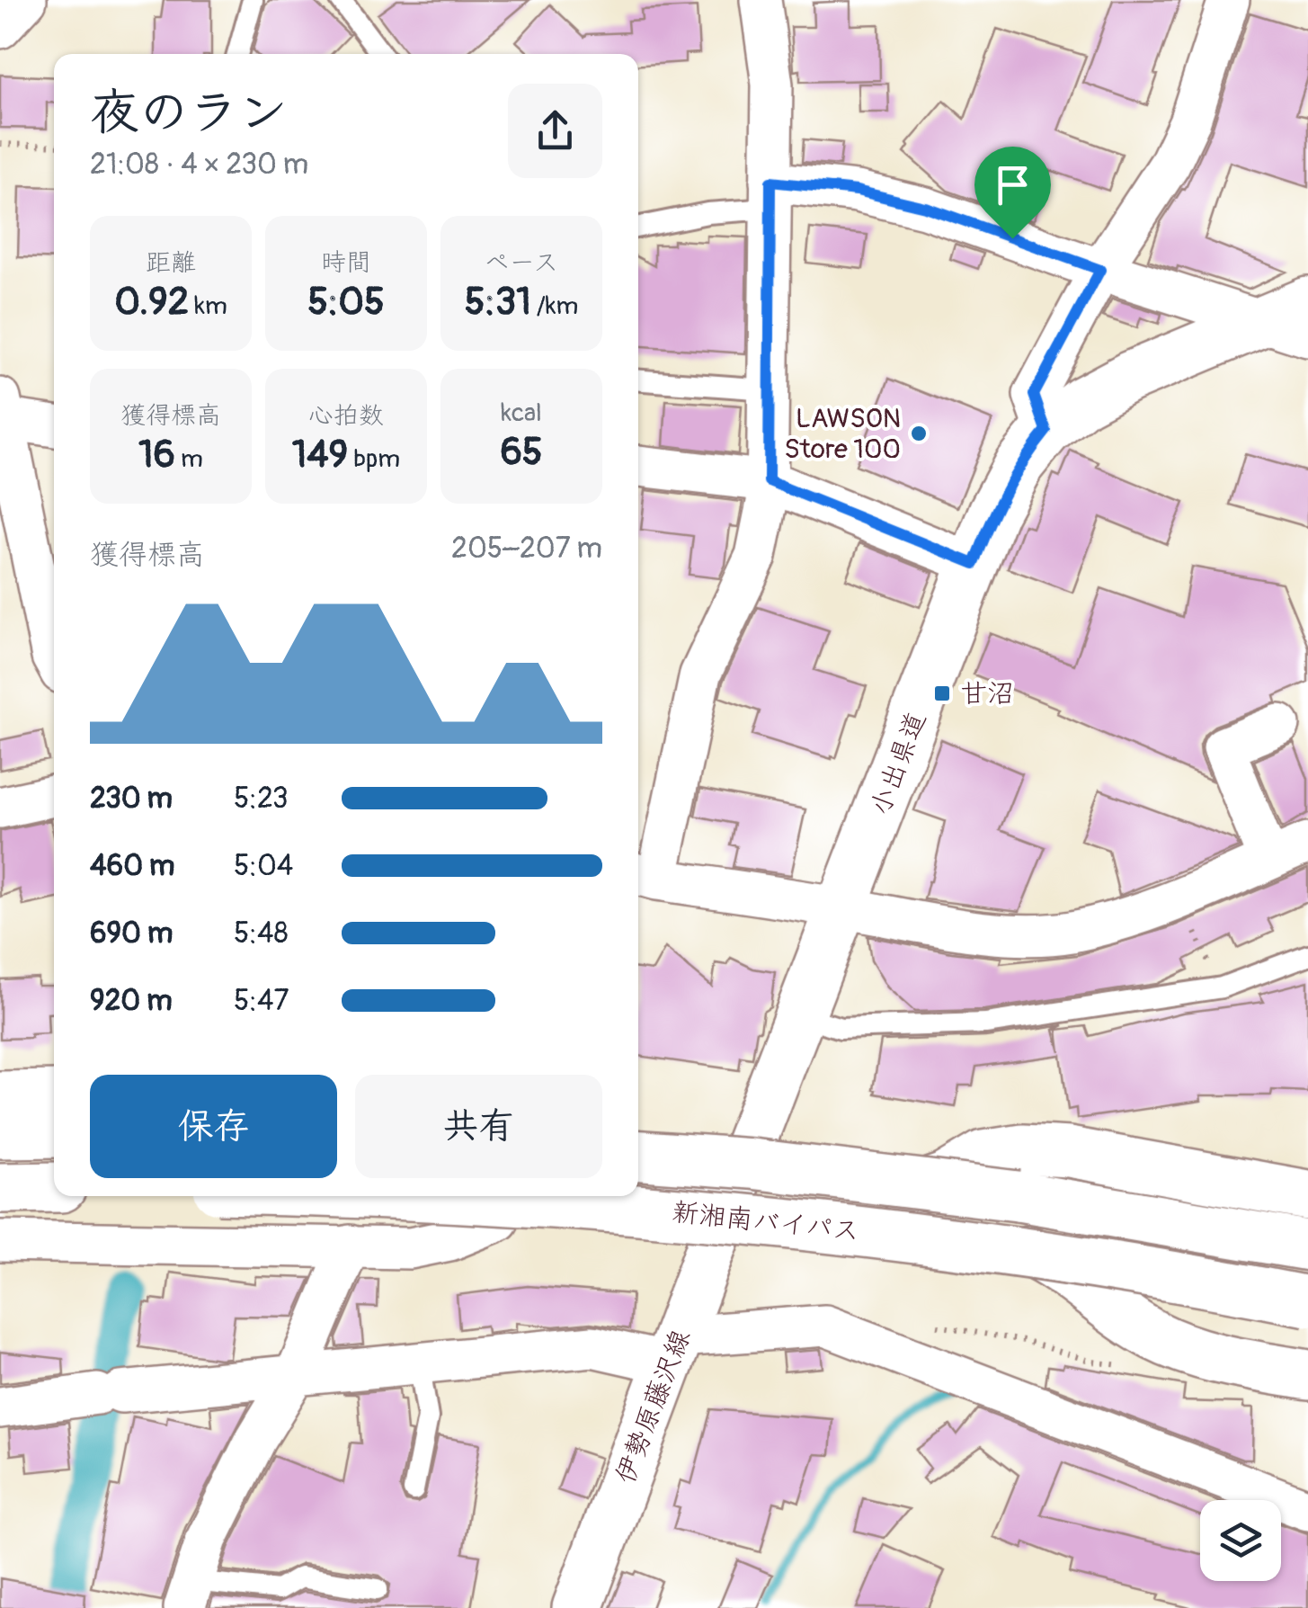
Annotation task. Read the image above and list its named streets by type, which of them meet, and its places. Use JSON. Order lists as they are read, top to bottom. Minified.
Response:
{"streets":{"main road":["小出県道","新湘南バイパス","伊勢原藤沢線"]},"crossings":[["小出県道","伊勢原藤沢線"]],"places":{"other":["LAWSON Store 100"],"transit":["甘沼"]},"page":{"heading":["夜のラン","21:08 · 4 × 230 m"],"stats":[["距離","0.92 km"],["時間","5:05"],["ペース","5:31 /km"],["獲得標高","16 m"],["心拍数","149 bpm"],["kcal","65"]],"chart":["獲得標高","205–207 m"],"list":[{"name":"230 m","note":"5:23"},{"name":"460 m","note":"5:04"},{"name":"690 m","note":"5:48"},{"name":"920 m","note":"5:47"}],"buttons":["保存","共有"]}}
